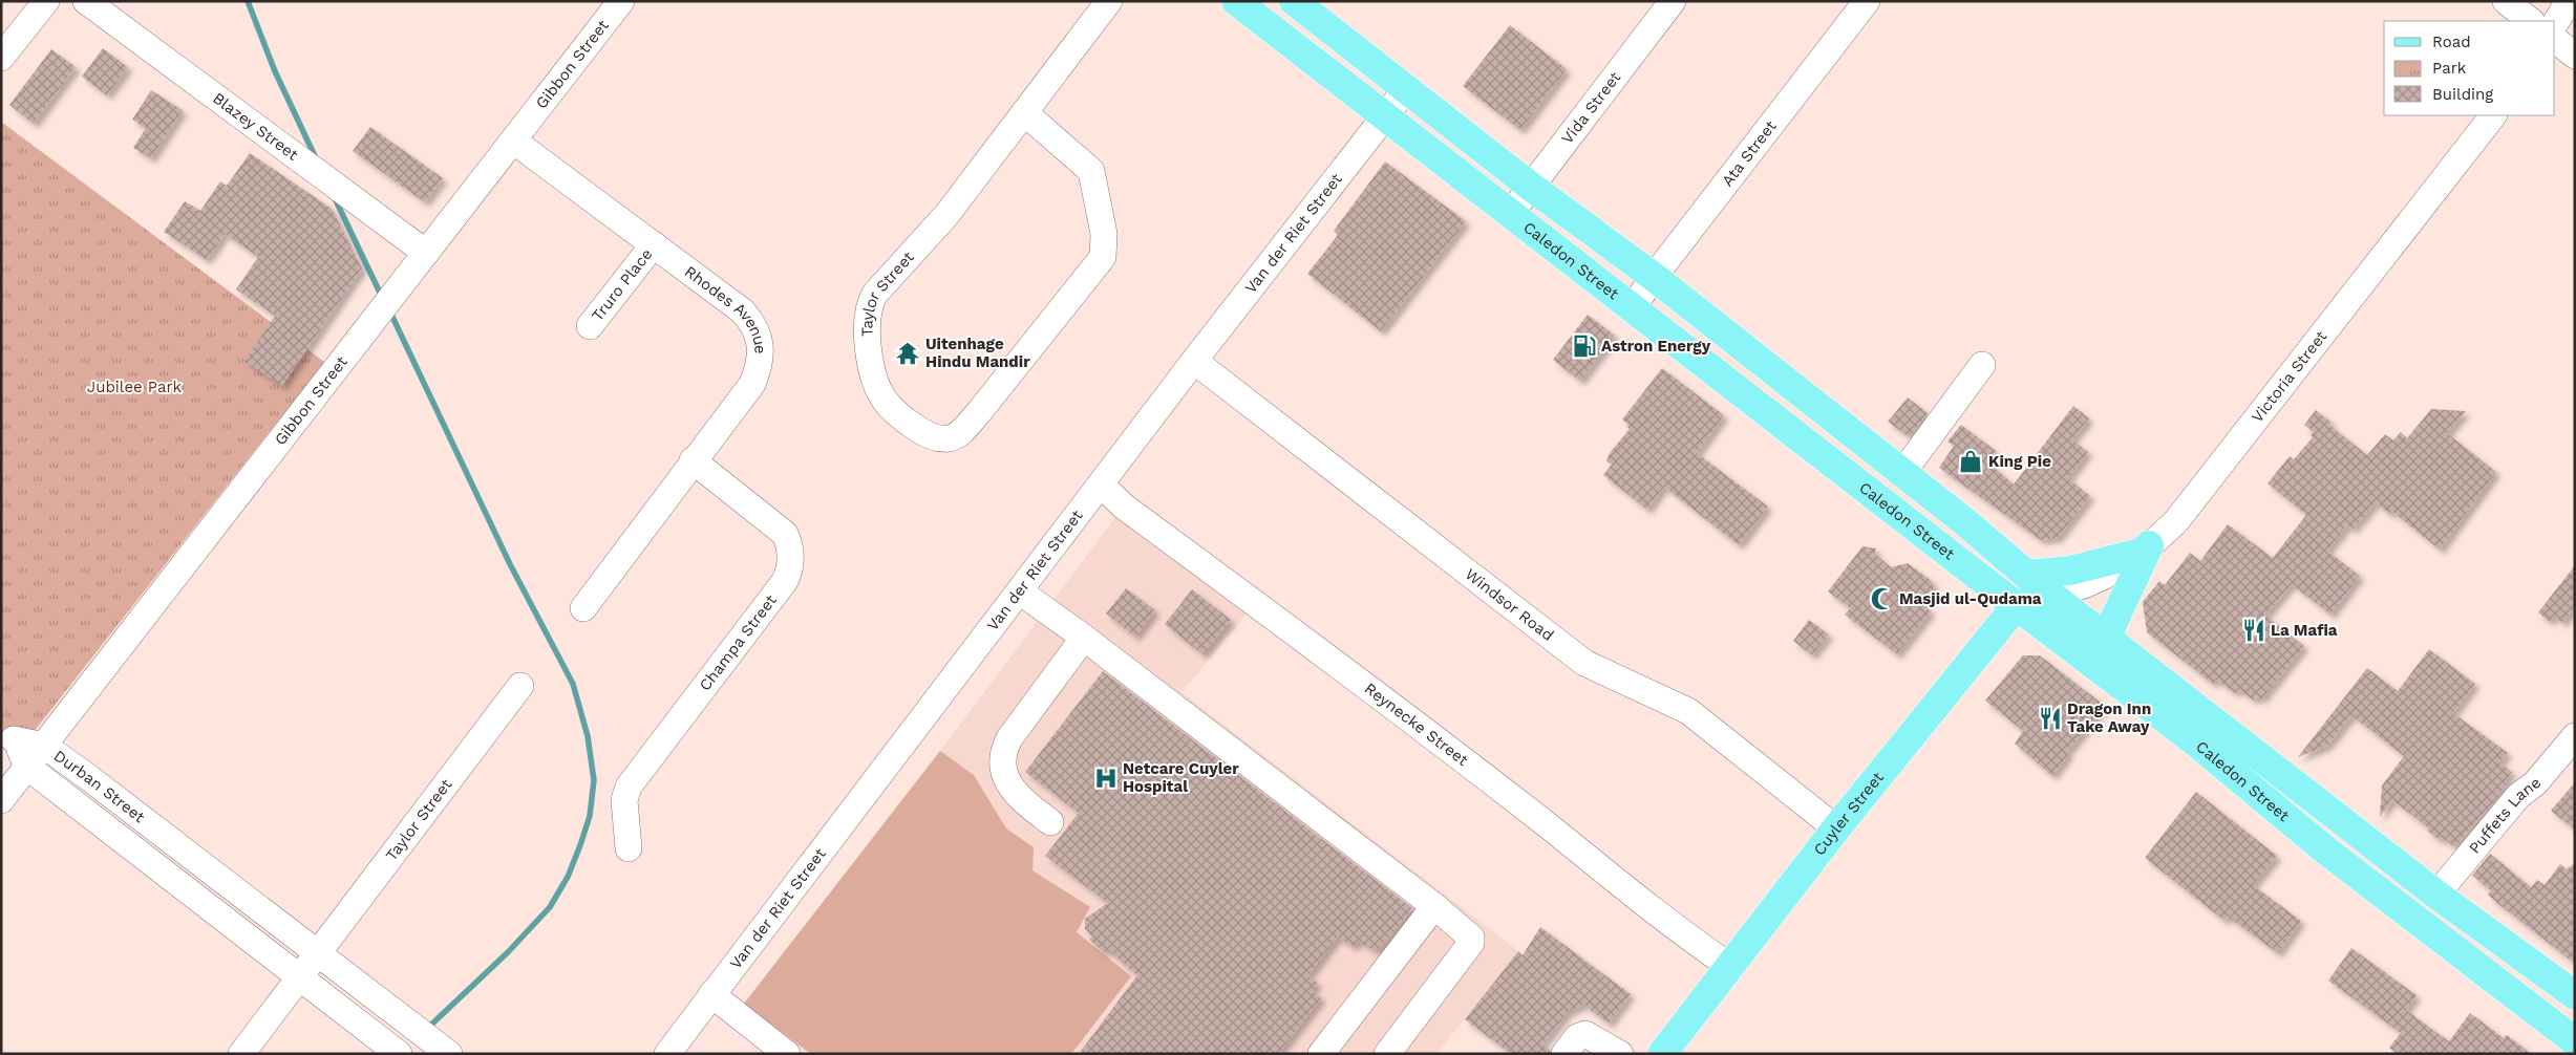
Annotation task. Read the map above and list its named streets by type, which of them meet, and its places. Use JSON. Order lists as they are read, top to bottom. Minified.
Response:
{"streets":{"main road":["Caledon Street","Cuyler Street"],"street":["Gibbon Street","Vida Street","Blazey Street","Ata Street","Van der Riet Street","Truro Place","Taylor Street","Rhodes Avenue","Victoria Street","Windsor Road","Champa Street","Reynecke Street","Durban Street","Puffets Lane"]},"crossings":[["Gibbon Street","Blazey Street"],["Gibbon Street","Rhodes Avenue"],["Gibbon Street","Durban Street"],["Vida Street","Caledon Street"],["Ata Street","Caledon Street"],["Van der Riet Street","Caledon Street"],["Van der Riet Street","Windsor Road"],["Van der Riet Street","Reynecke Street"],["Caledon Street","Victoria Street"],["Caledon Street","Cuyler Street"],["Caledon Street","Puffets Lane"],["Truro Place","Rhodes Avenue"],["Taylor Street","Durban Street"],["Rhodes Avenue","Champa Street"],["Windsor Road","Cuyler Street"],["Reynecke Street","Cuyler Street"]],"parks":["Jubilee Park"],"places":{"fuel station":["Astron Energy"],"temple":["Uitenhage Hindu Mandir"],"shop":["King Pie"],"mosque":["Masjid ul-Qudama"],"restaurant":["La Mafia","Dragon Inn Take Away"],"hospital":["Netcare Cuyler Hospital"]},"legend":["Road","Park","Building"]}
